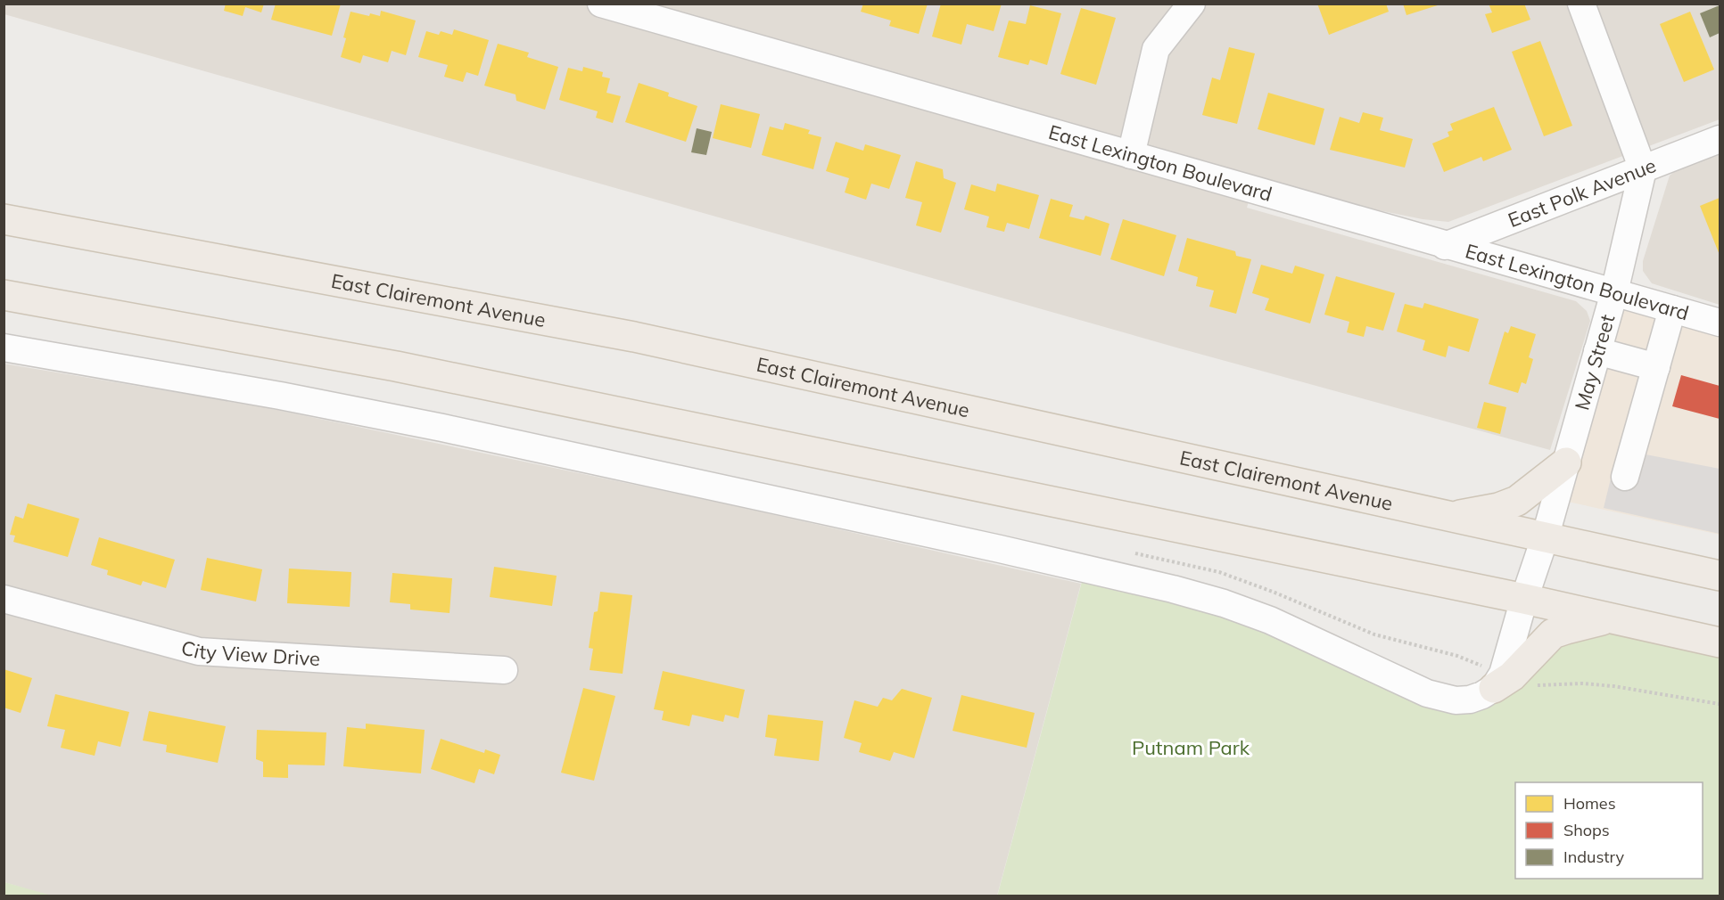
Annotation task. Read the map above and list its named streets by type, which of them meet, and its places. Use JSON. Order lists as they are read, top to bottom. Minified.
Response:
{"streets":{"main road":["East Clairemont Avenue"],"street":["East Lexington Boulevard","East Polk Avenue","May Street","City View Drive"]},"crossings":[["East Lexington Boulevard","East Polk Avenue"],["East Lexington Boulevard","May Street"],["East Polk Avenue","May Street"],["East Clairemont Avenue","May Street"]],"parks":["Putnam Park"],"legend":["Homes","Shops","Industry"]}
